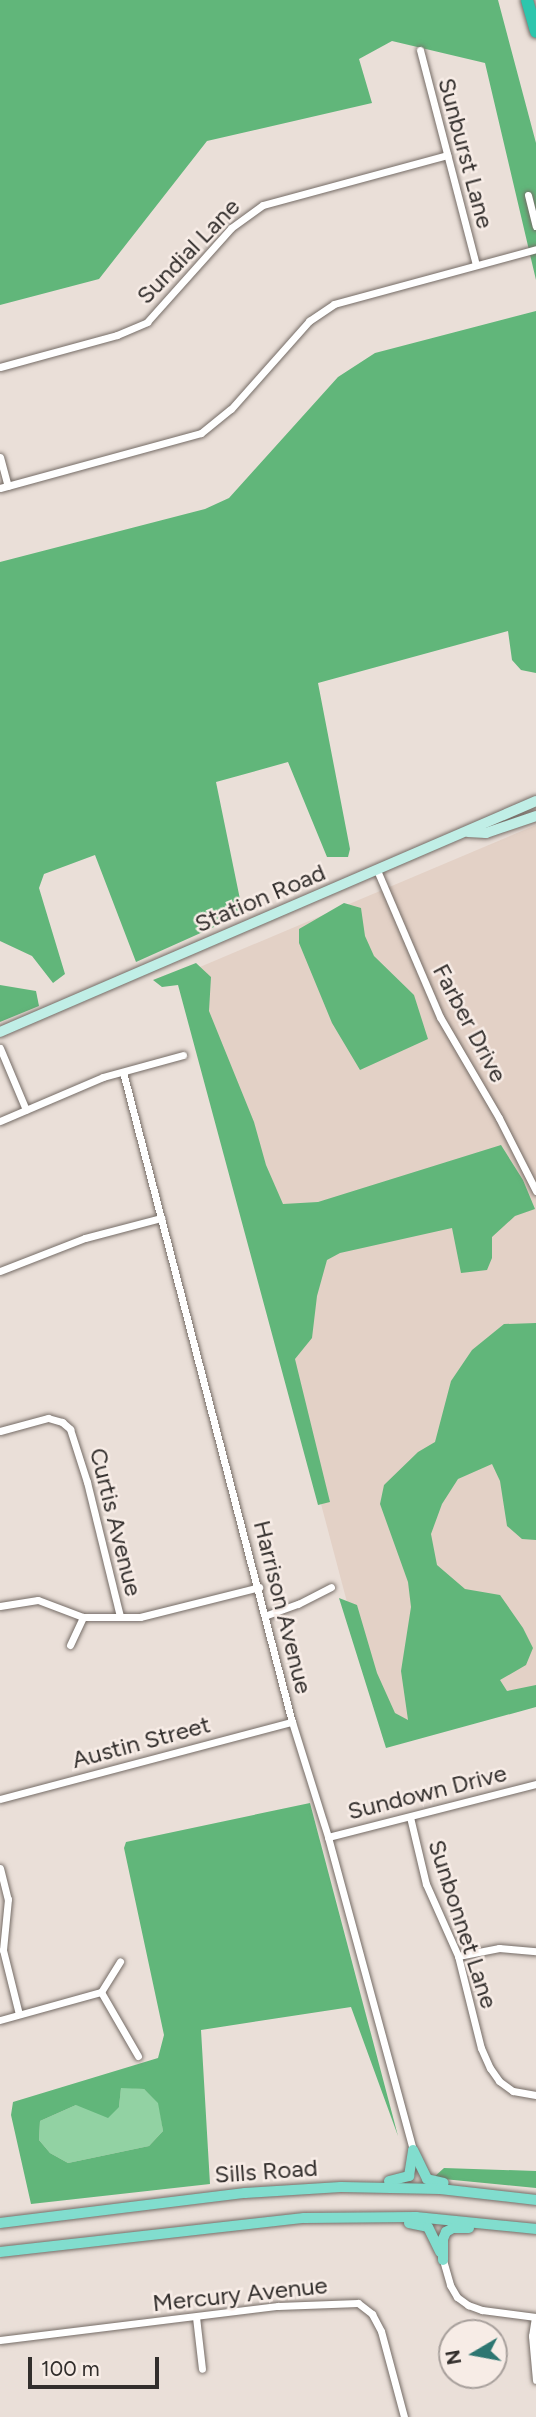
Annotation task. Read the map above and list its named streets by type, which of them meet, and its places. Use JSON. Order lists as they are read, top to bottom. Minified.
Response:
{"streets":{"main road":["Station Road","Sills Road"],"street":["Sunburst Lane","Sundial Lane","Farber Drive","Curtis Avenue","Harrison Avenue","Austin Street","Sundown Drive","Sunbonnet Lane","Mercury Avenue"]},"crossings":[["Sunburst Lane","Sundial Lane"],["Station Road","Farber Drive"],["Harrison Avenue","Austin Street"],["Harrison Avenue","Sundown Drive"],["Sundown Drive","Sunbonnet Lane"]],"scale_bar":"100 m","north":"left"}
